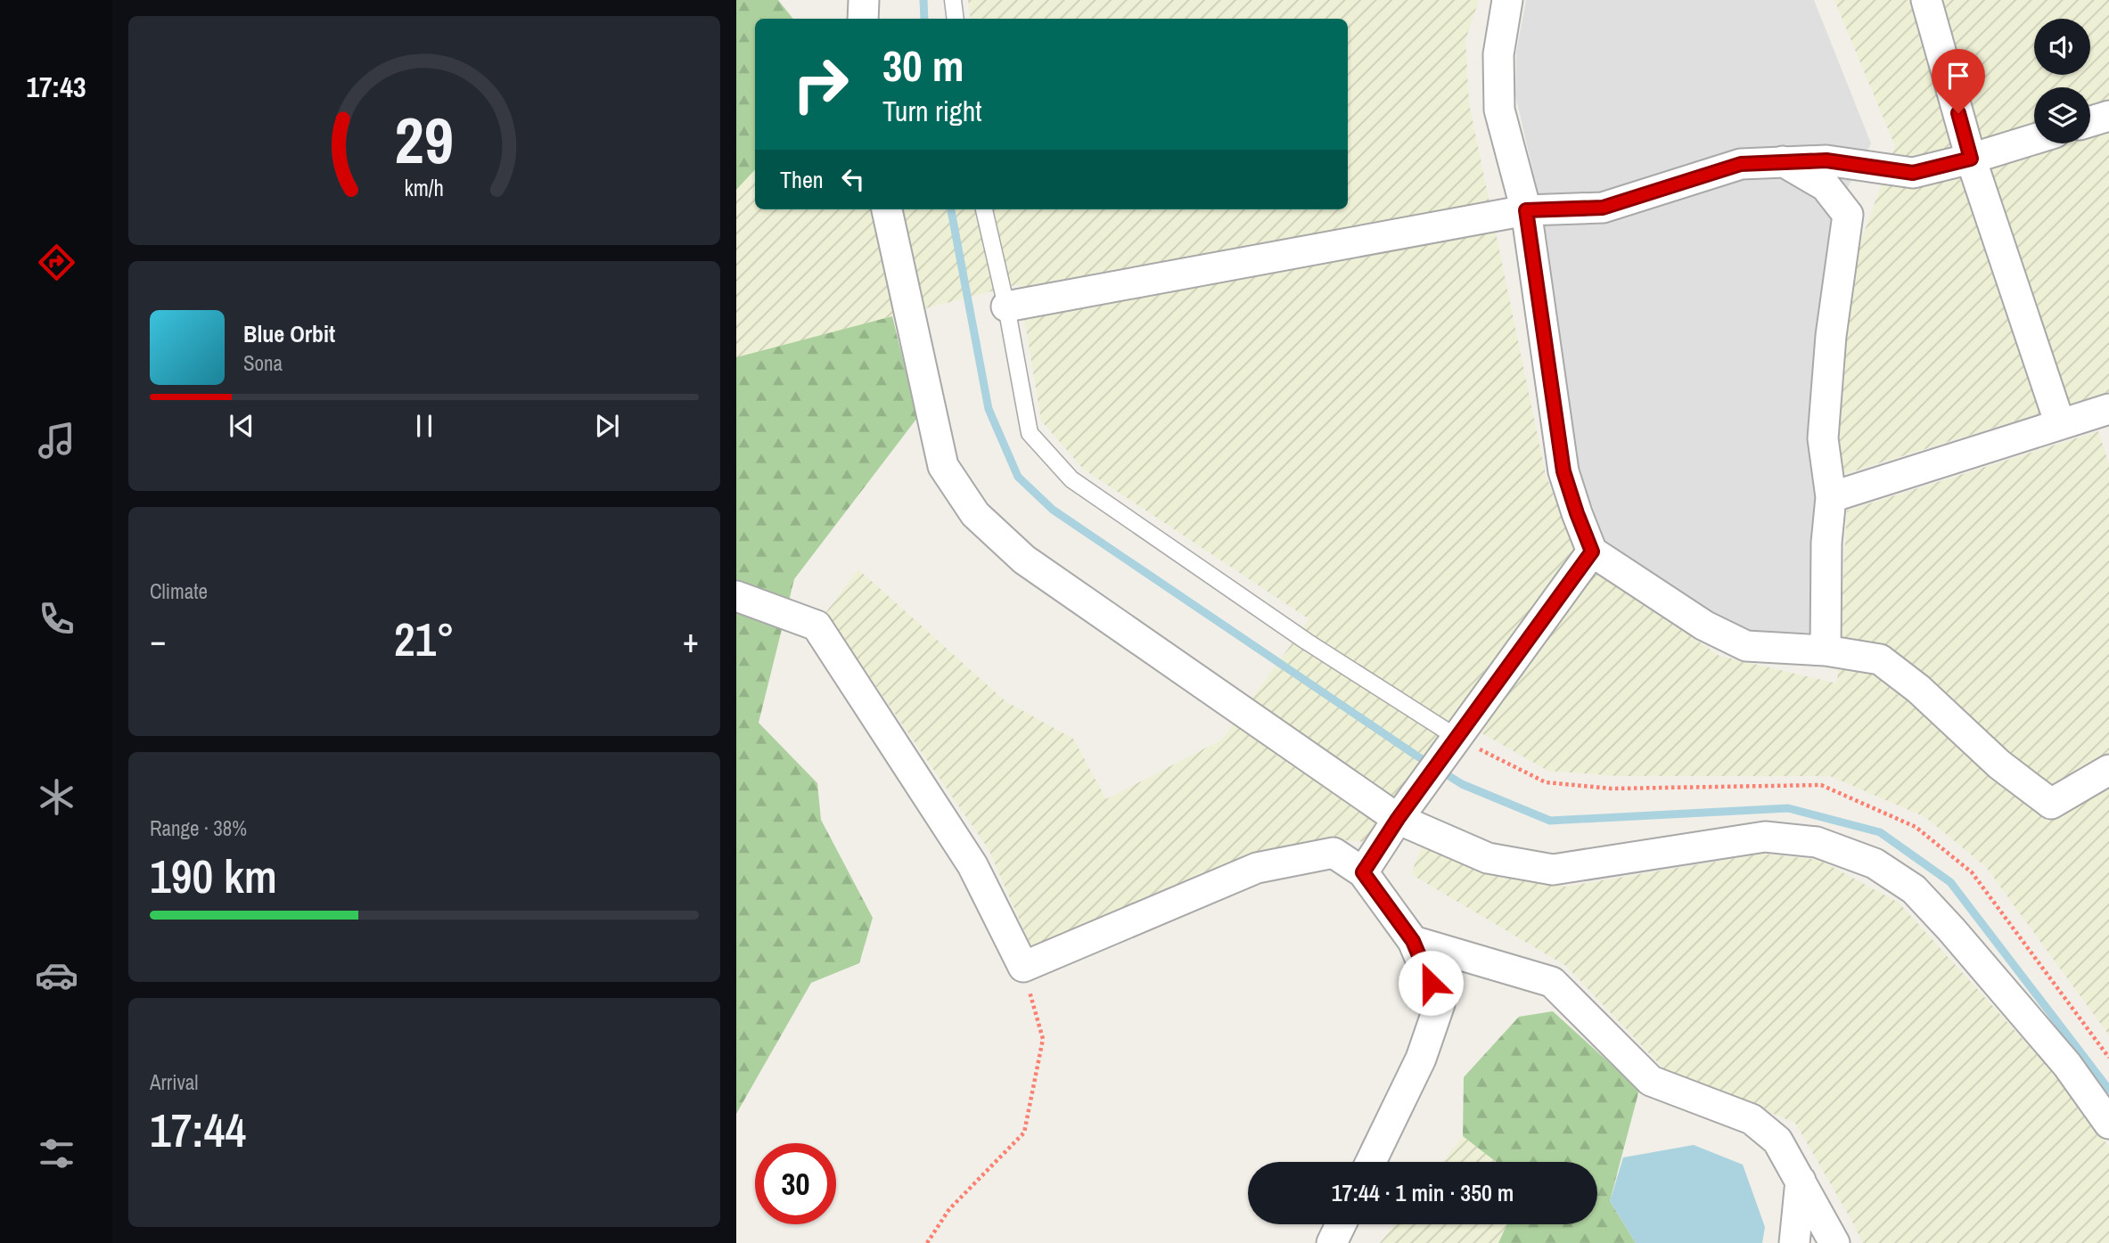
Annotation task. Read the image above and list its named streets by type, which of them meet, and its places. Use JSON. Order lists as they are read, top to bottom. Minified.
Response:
{"page":{"tabs":"17:43","turn":["30 m","Turn right"],"then":"Then","song":["Blue Orbit","Sona"],"tile":["Climate",["Range · 38%","190 km"],["Arrival","17:44"]],"heat":["−","21°","+"],"limit":"30","trip":"17:44 · 1 min · 350 m","gauge":["29","km/h"]}}
